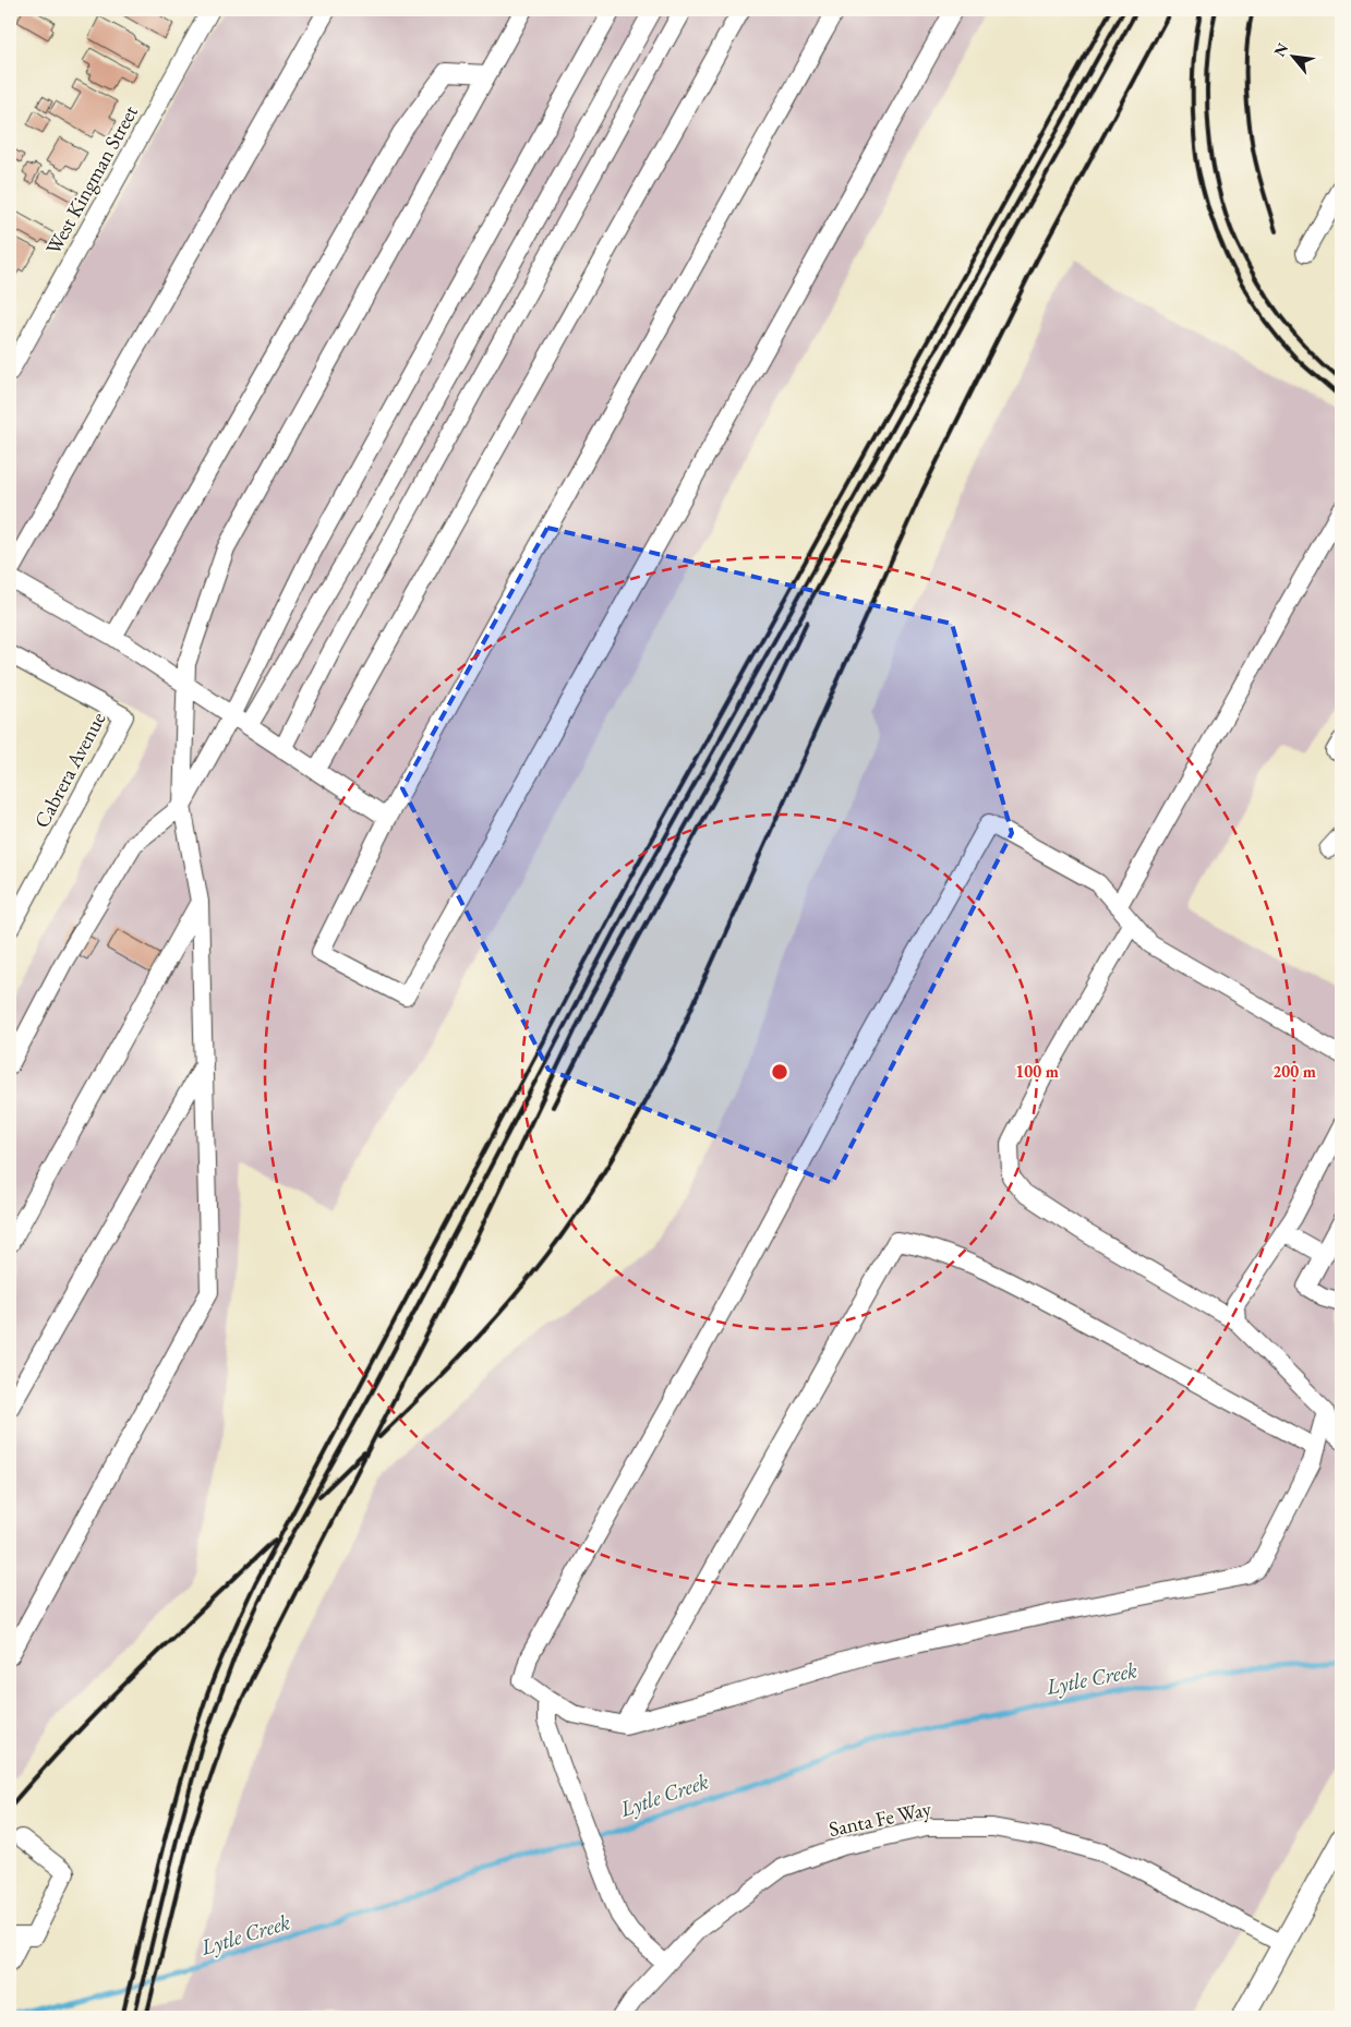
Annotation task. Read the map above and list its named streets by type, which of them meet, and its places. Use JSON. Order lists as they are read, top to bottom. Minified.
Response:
{"streets":{"street":["West Kingman Street","Cabrera Avenue","Santa Fe Way"]},"water":["Lytle Creek"],"north":"top left","rings":["100 m","200 m"]}
